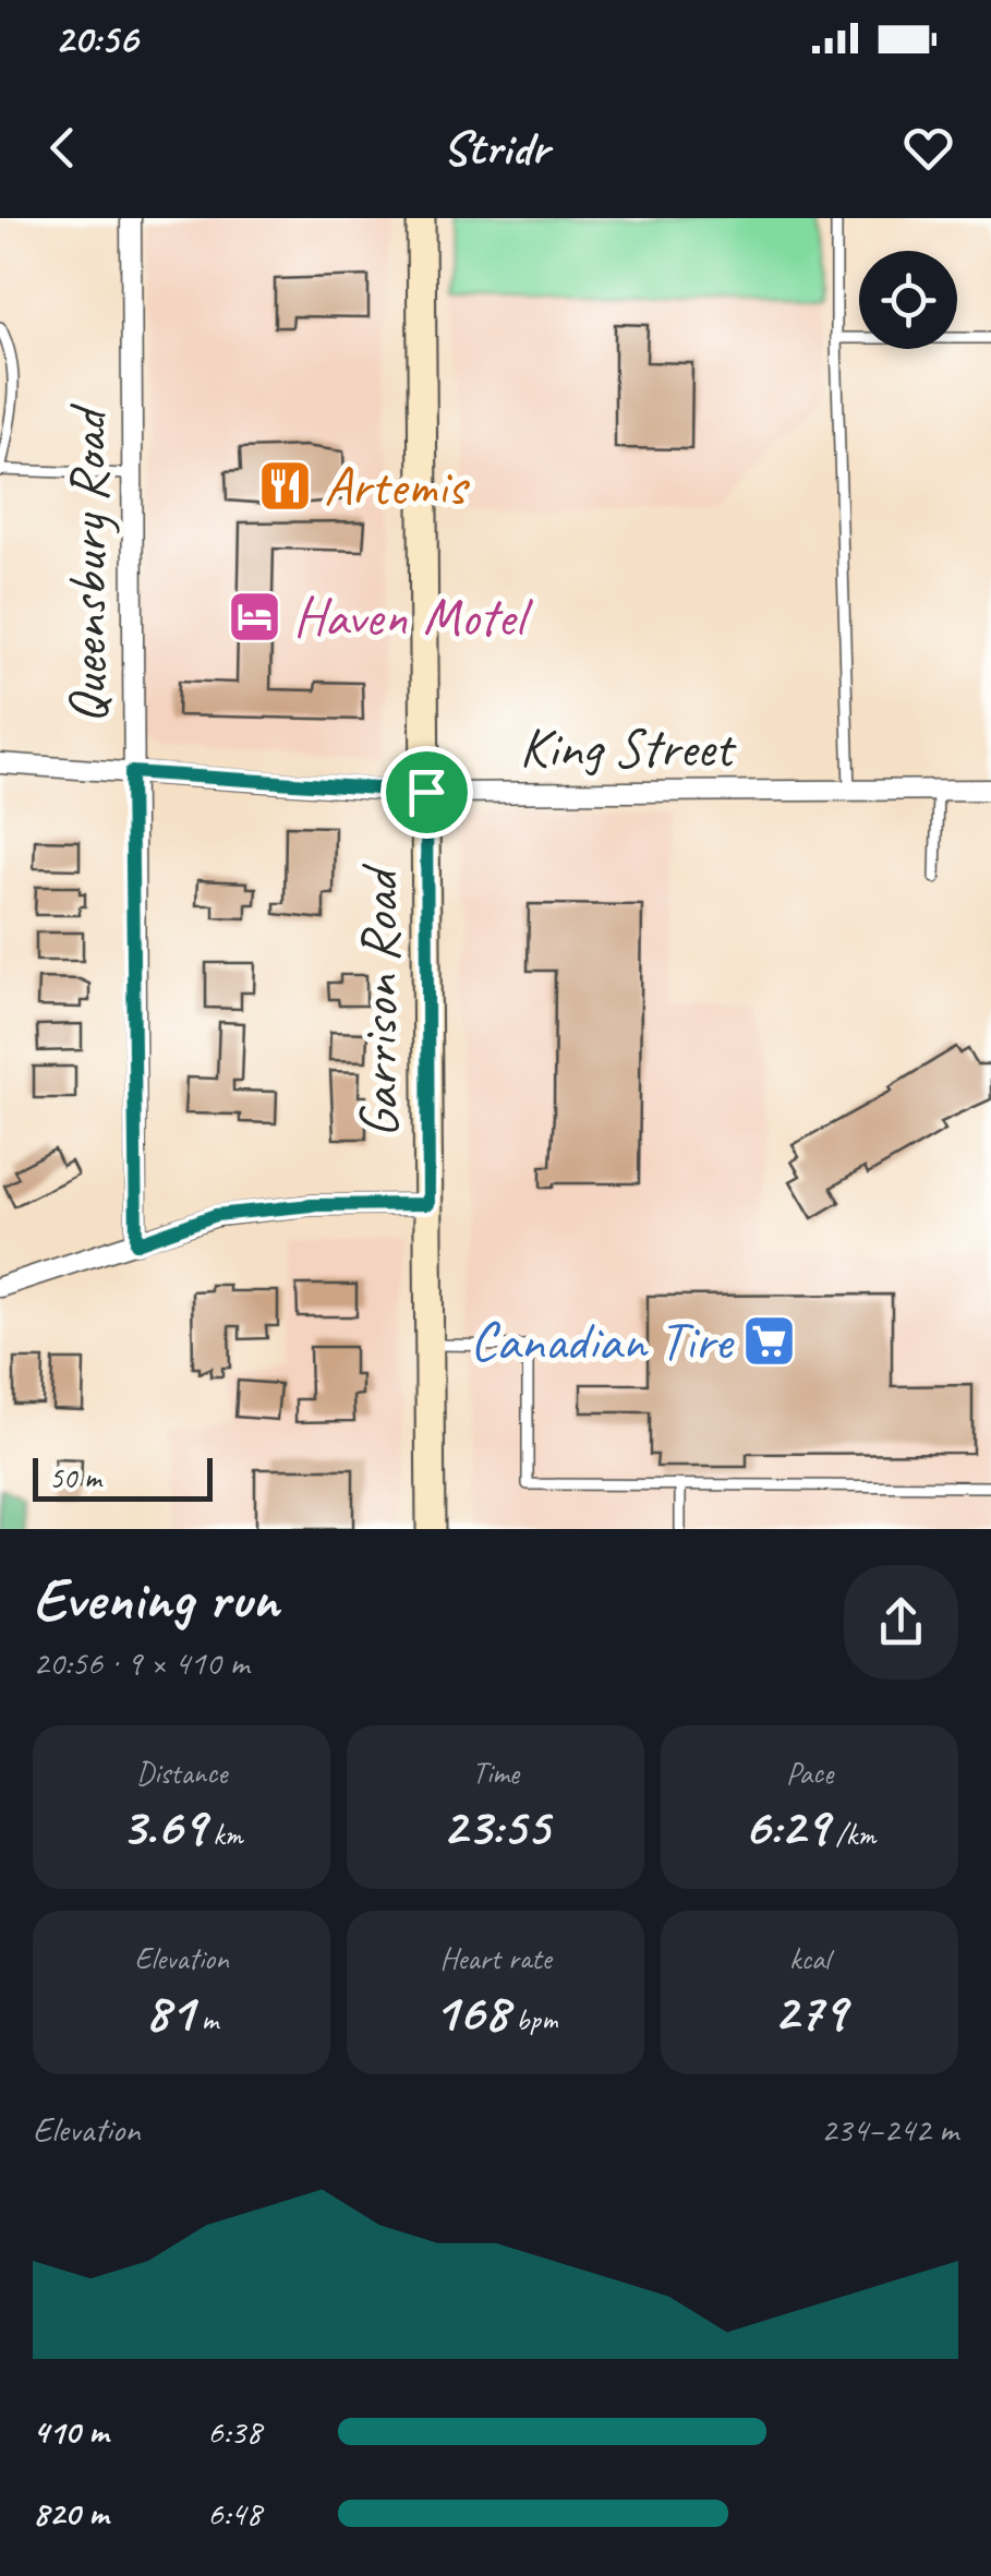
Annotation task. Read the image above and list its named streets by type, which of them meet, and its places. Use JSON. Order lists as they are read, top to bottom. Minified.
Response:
{"streets":{"main road":["Garrison Road"],"street":["Queensbury Road","King Street"]},"crossings":[["Queensbury Road","King Street"],["King Street","Garrison Road"]],"places":{"restaurant":["Artemis"],"hotel":["Haven Motel"],"supermarket":["Canadian Tire"]},"scale_bar":"50 m","page":{"status":"20:56","header":"Stridr","scale":"50 m","heading":["Evening run","20:56 · 9 × 410 m"],"stats":[["Distance","3.69 km"],["Time","23:55"],["Pace","6:29 /km"],["Elevation","81 m"],["Heart rate","168 bpm"],["kcal","279"]],"chart":["Elevation","234–242 m"],"list":[{"name":"410 m","note":"6:38"},{"name":"820 m","note":"6:48"}]}}
